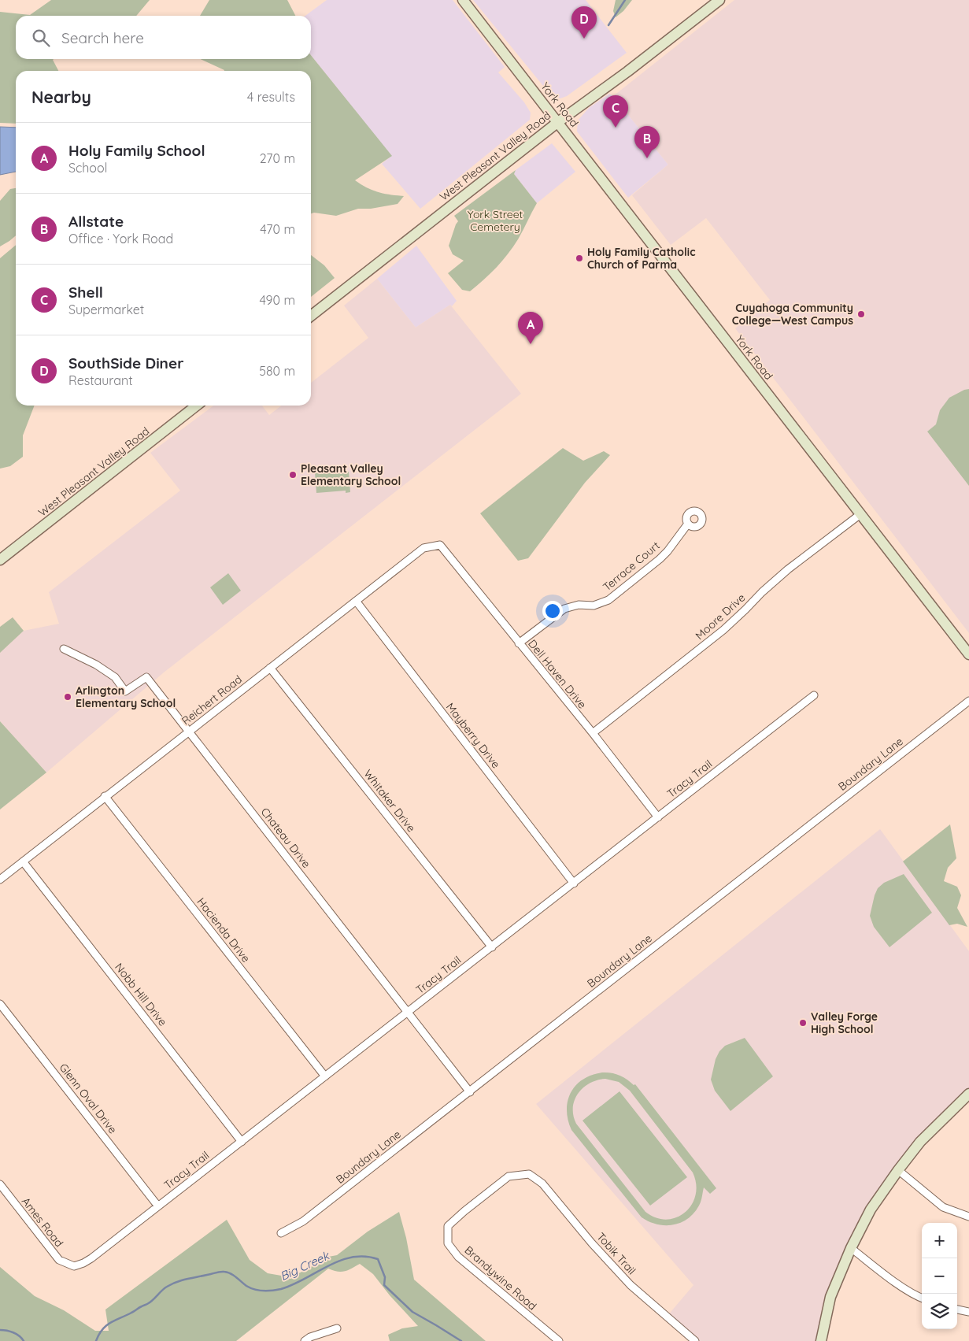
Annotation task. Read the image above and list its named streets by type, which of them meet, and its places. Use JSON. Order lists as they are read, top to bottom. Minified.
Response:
{"streets":{"main road":["York Road","West Pleasant Valley Road"],"street":["Terrace Court","Moore Drive","Dell Haven Drive","Reichert Road","Mayberry Drive","Boundary Lane","Tracy Trail","Whitaker Drive","Chateau Drive","Hacienda Drive","Nobb Hill Drive","Glenn Oval Drive","Ames Road","Tobik Trail","Brandywine Road"]},"crossings":[["York Road","West Pleasant Valley Road"],["York Road","Moore Drive"],["Terrace Court","Dell Haven Drive"],["Moore Drive","Dell Haven Drive"],["Dell Haven Drive","Reichert Road"],["Dell Haven Drive","Tracy Trail"],["Reichert Road","Mayberry Drive"],["Reichert Road","Whitaker Drive"],["Reichert Road","Chateau Drive"],["Reichert Road","Hacienda Drive"],["Reichert Road","Nobb Hill Drive"],["Mayberry Drive","Tracy Trail"],["Boundary Lane","Chateau Drive"],["Tracy Trail","Whitaker Drive"],["Tracy Trail","Chateau Drive"],["Tracy Trail","Hacienda Drive"],["Tracy Trail","Nobb Hill Drive"],["Tracy Trail","Glenn Oval Drive"],["Tracy Trail","Ames Road"],["Tobik Trail","Brandywine Road"]],"water":["Big Creek"],"parks":["York Street Cemetery"],"places":["Holy Family Catholic Church of Parma","Cuyahoga Community College—West Campus","Pleasant Valley Elementary School","Arlington Elementary School","Valley Forge High School"],"page":{"pins":["D","C","B","A"],"search":"Search here","heading":["Nearby","4 results"],"list":[{"mark":"A","name":"Holy Family School","note":"School","value":"270 m"},{"mark":"B","name":"Allstate","note":"Office · York Road","value":"470 m"},{"mark":"C","name":"Shell","note":"Supermarket","value":"490 m"},{"mark":"D","name":"SouthSide Diner","note":"Restaurant","value":"580 m"}],"map_buttons":["+","−"]}}
